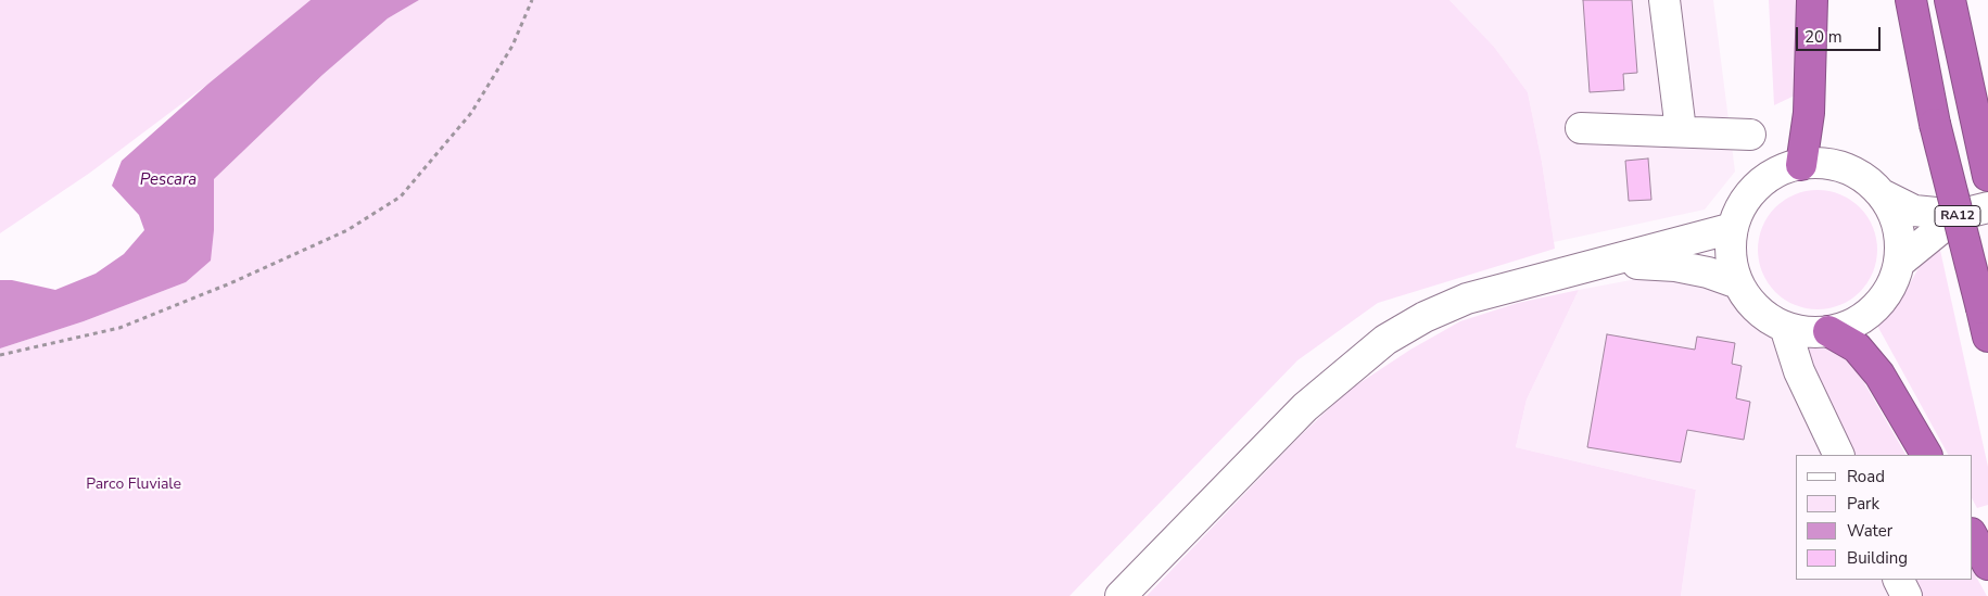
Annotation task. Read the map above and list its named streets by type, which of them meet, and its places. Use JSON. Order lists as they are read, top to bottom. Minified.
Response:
{"streets":{"highway":["RA12"]},"water":["Pescara"],"parks":["Parco Fluviale"],"legend":["Road","Park","Water","Building"],"scale_bar":"20 m"}
